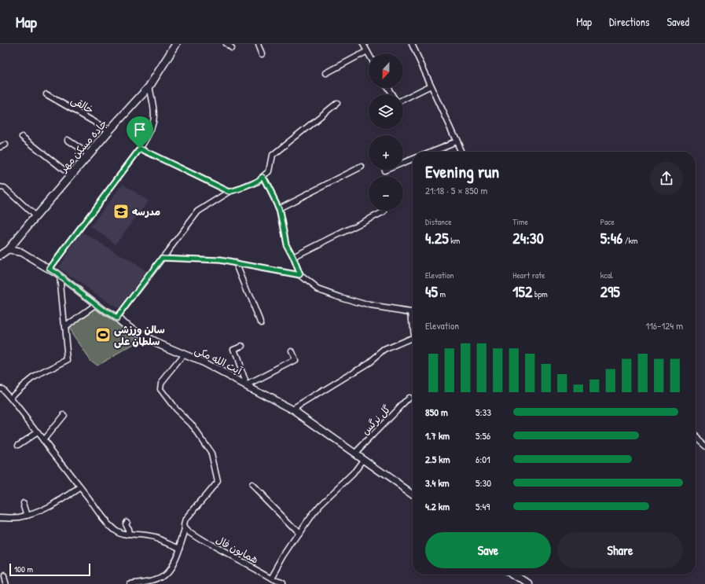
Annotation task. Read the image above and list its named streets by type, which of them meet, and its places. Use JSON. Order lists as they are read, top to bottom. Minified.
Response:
{"streets":{"main road":["جاده مسکن مهر"],"street":["خالقی","آیت الله مکی","گل نرگس","همایون فال"]},"crossings":[["خالقی","جاده مسکن مهر"],["جاده مسکن مهر","آیت الله مکی"],["آیت الله مکی","گل نرگس"]],"places":{"school or university":["مدرسه"],"sports":["سالن ورزشی سلطان علی"]},"scale_bar":"100 m","north":"bottom","page":{"header":"Map","nav":["Map","Directions","Saved"],"map_buttons":["+","−"],"heading":["Evening run","21:18 · 5 × 850 m"],"stats":[["Distance","4.25 km"],["Time","24:30"],["Pace","5:46 /km"],["Elevation","45 m"],["Heart rate","152 bpm"],["kcal","295"]],"chart":["Elevation","116–124 m"],"list":[{"name":"850 m","note":"5:33"},{"name":"1.7 km","note":"5:56"},{"name":"2.5 km","note":"6:01"},{"name":"3.4 km","note":"5:30"},{"name":"4.2 km","note":"5:49"}],"buttons":["Save","Share"],"scale":"100 m"}}
